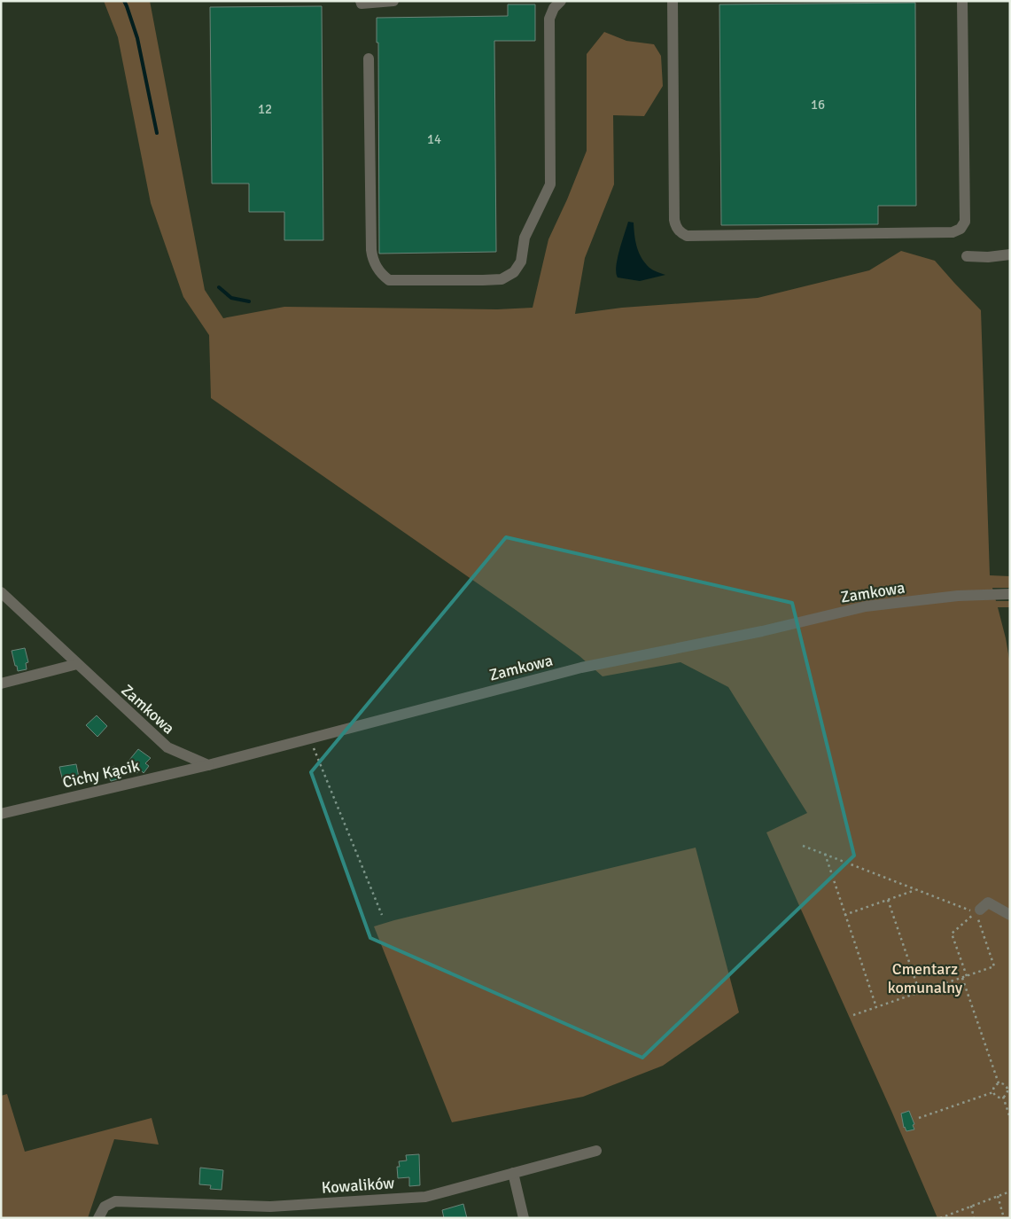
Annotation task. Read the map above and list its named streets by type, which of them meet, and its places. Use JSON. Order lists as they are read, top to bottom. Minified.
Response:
{"streets":{"street":["Zamkowa","Cichy Kącik","Kowalików"]},"crossings":[["Zamkowa","Cichy Kącik"]],"parks":["Cmentarz komunalny"],"house_numbers":["16","12","14"]}
